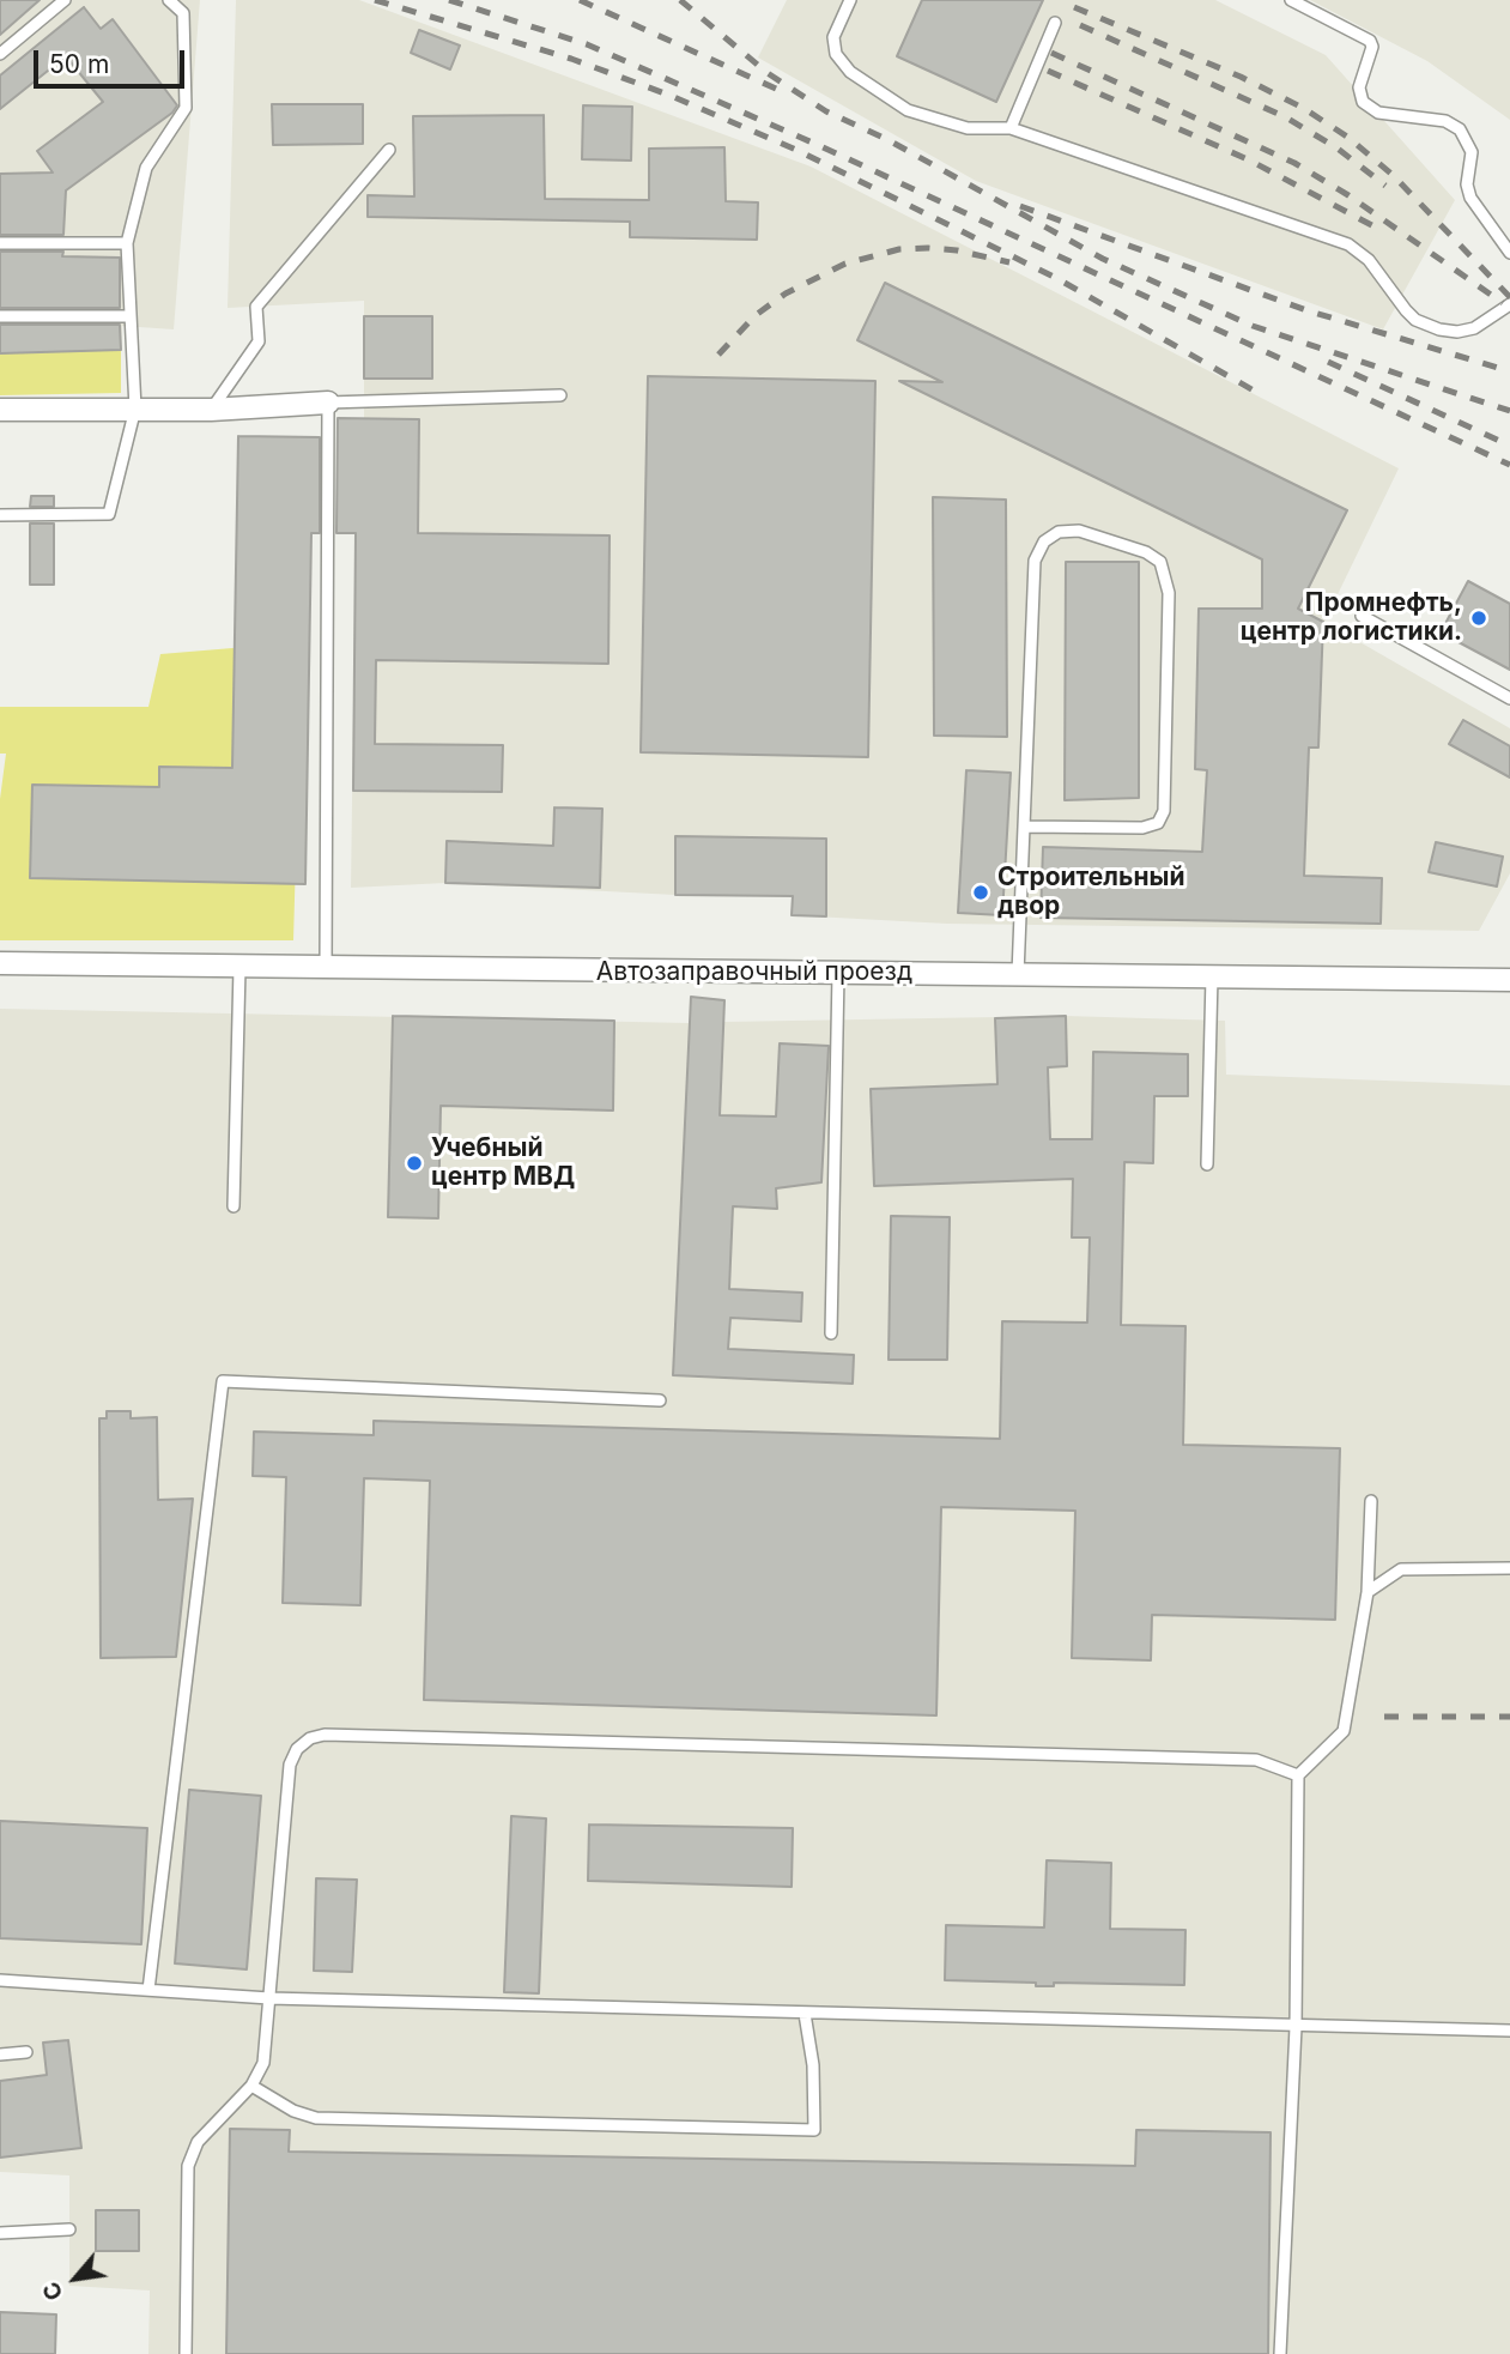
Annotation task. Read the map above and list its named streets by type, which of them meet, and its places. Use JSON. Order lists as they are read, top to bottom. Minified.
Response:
{"streets":{"street":["Автозаправочный проезд"]},"places":["Промнефть, центр логистики.","Строительный двор","Учебный центр МВД"],"scale_bar":"50 m","north":"bottom left"}
